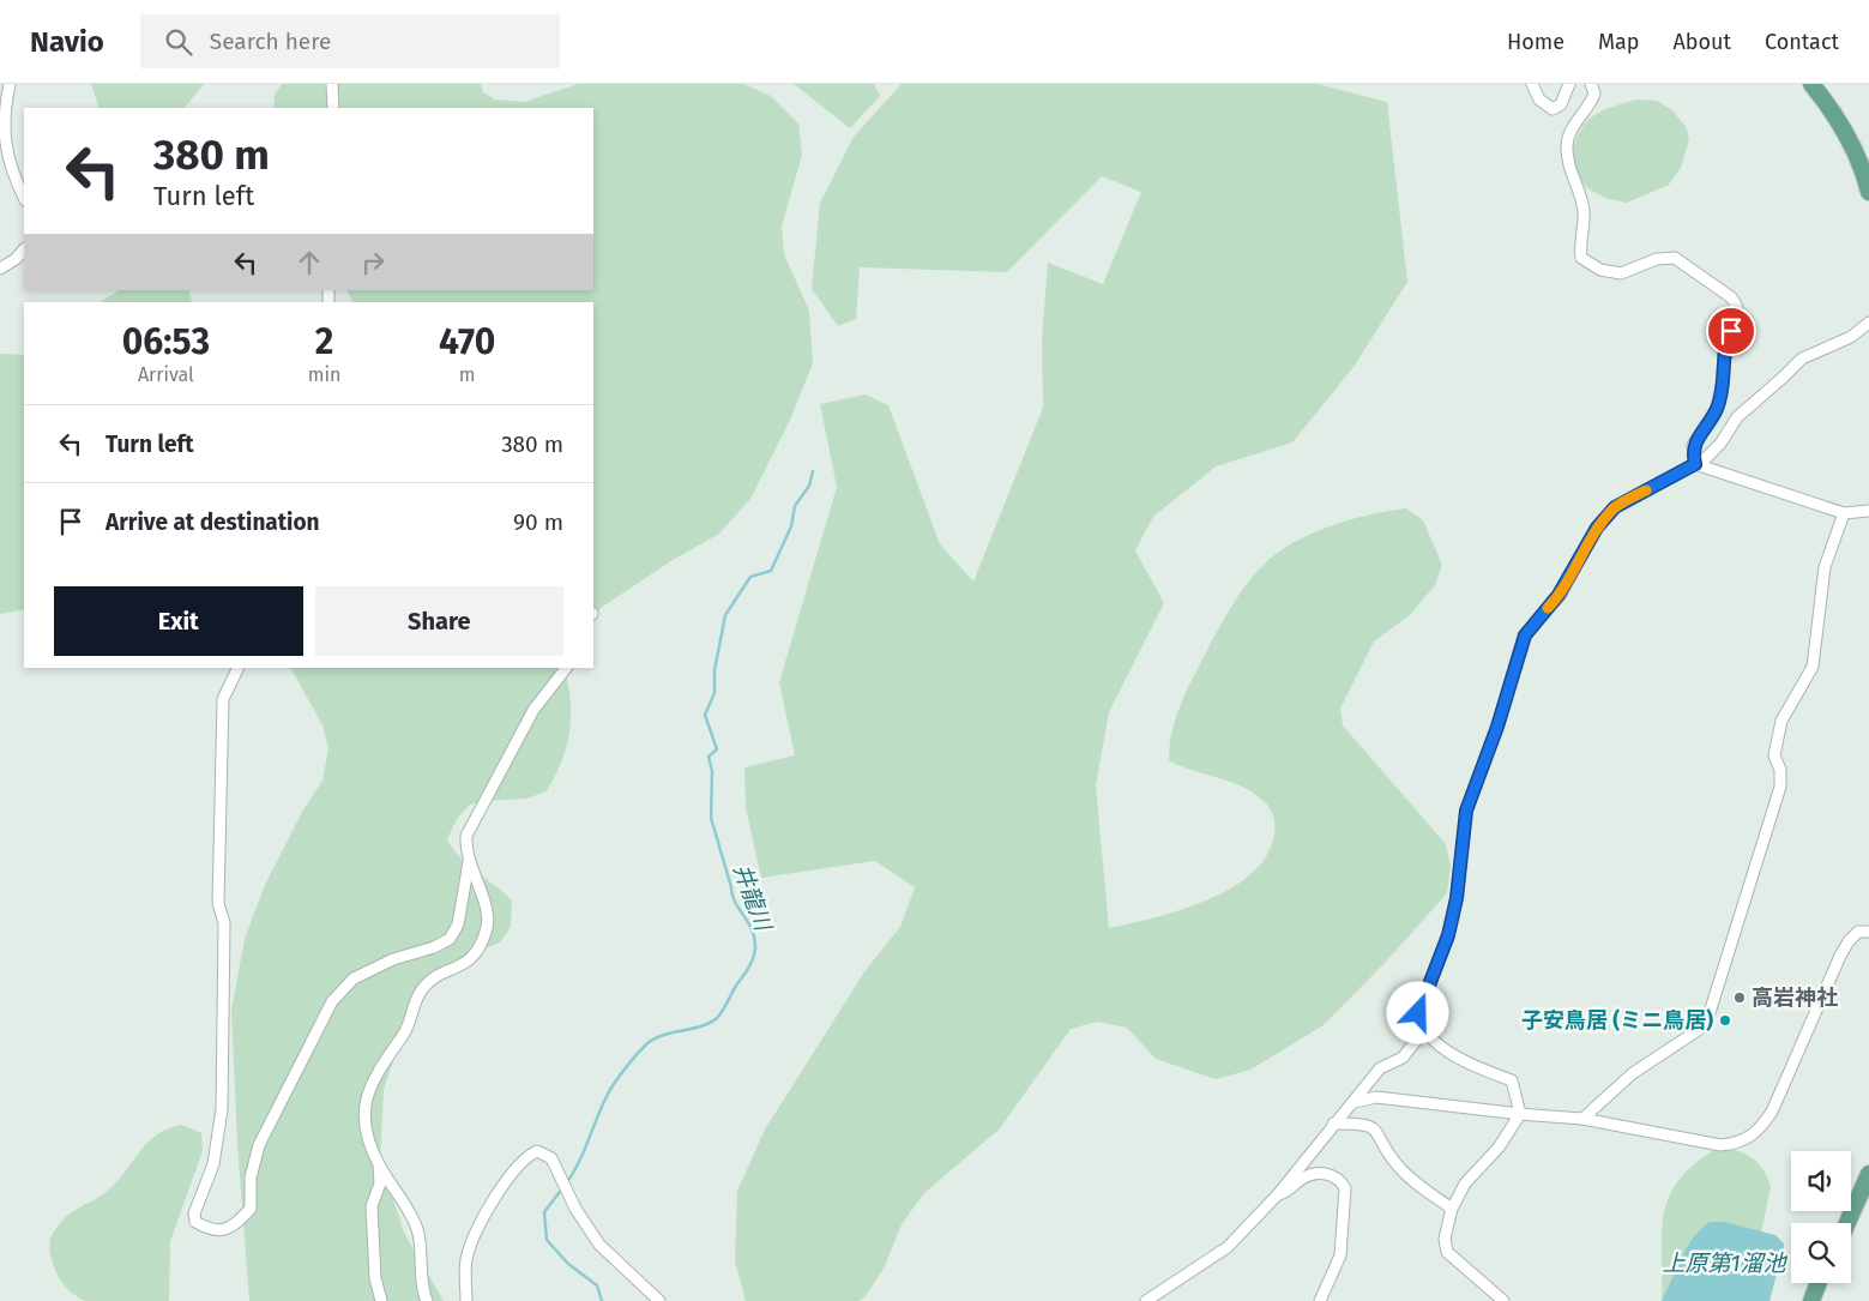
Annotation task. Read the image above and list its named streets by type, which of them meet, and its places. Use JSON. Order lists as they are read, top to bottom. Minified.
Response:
{"water":["井龍川","上原第1溜池"],"places":["高岩神社","子安鳥居 (ミニ鳥居)"],"page":{"header":"Navio","search":"Search here","nav":["Home","Map","About","Contact"],"turn":["380 m","Turn left"],"eta":["06:53","Arrival","2","min","470","m"],"list":[{"name":"Turn left","value":"380 m"},{"name":"Arrive at destination","value":"90 m"}],"buttons":["Exit","Share"]}}
